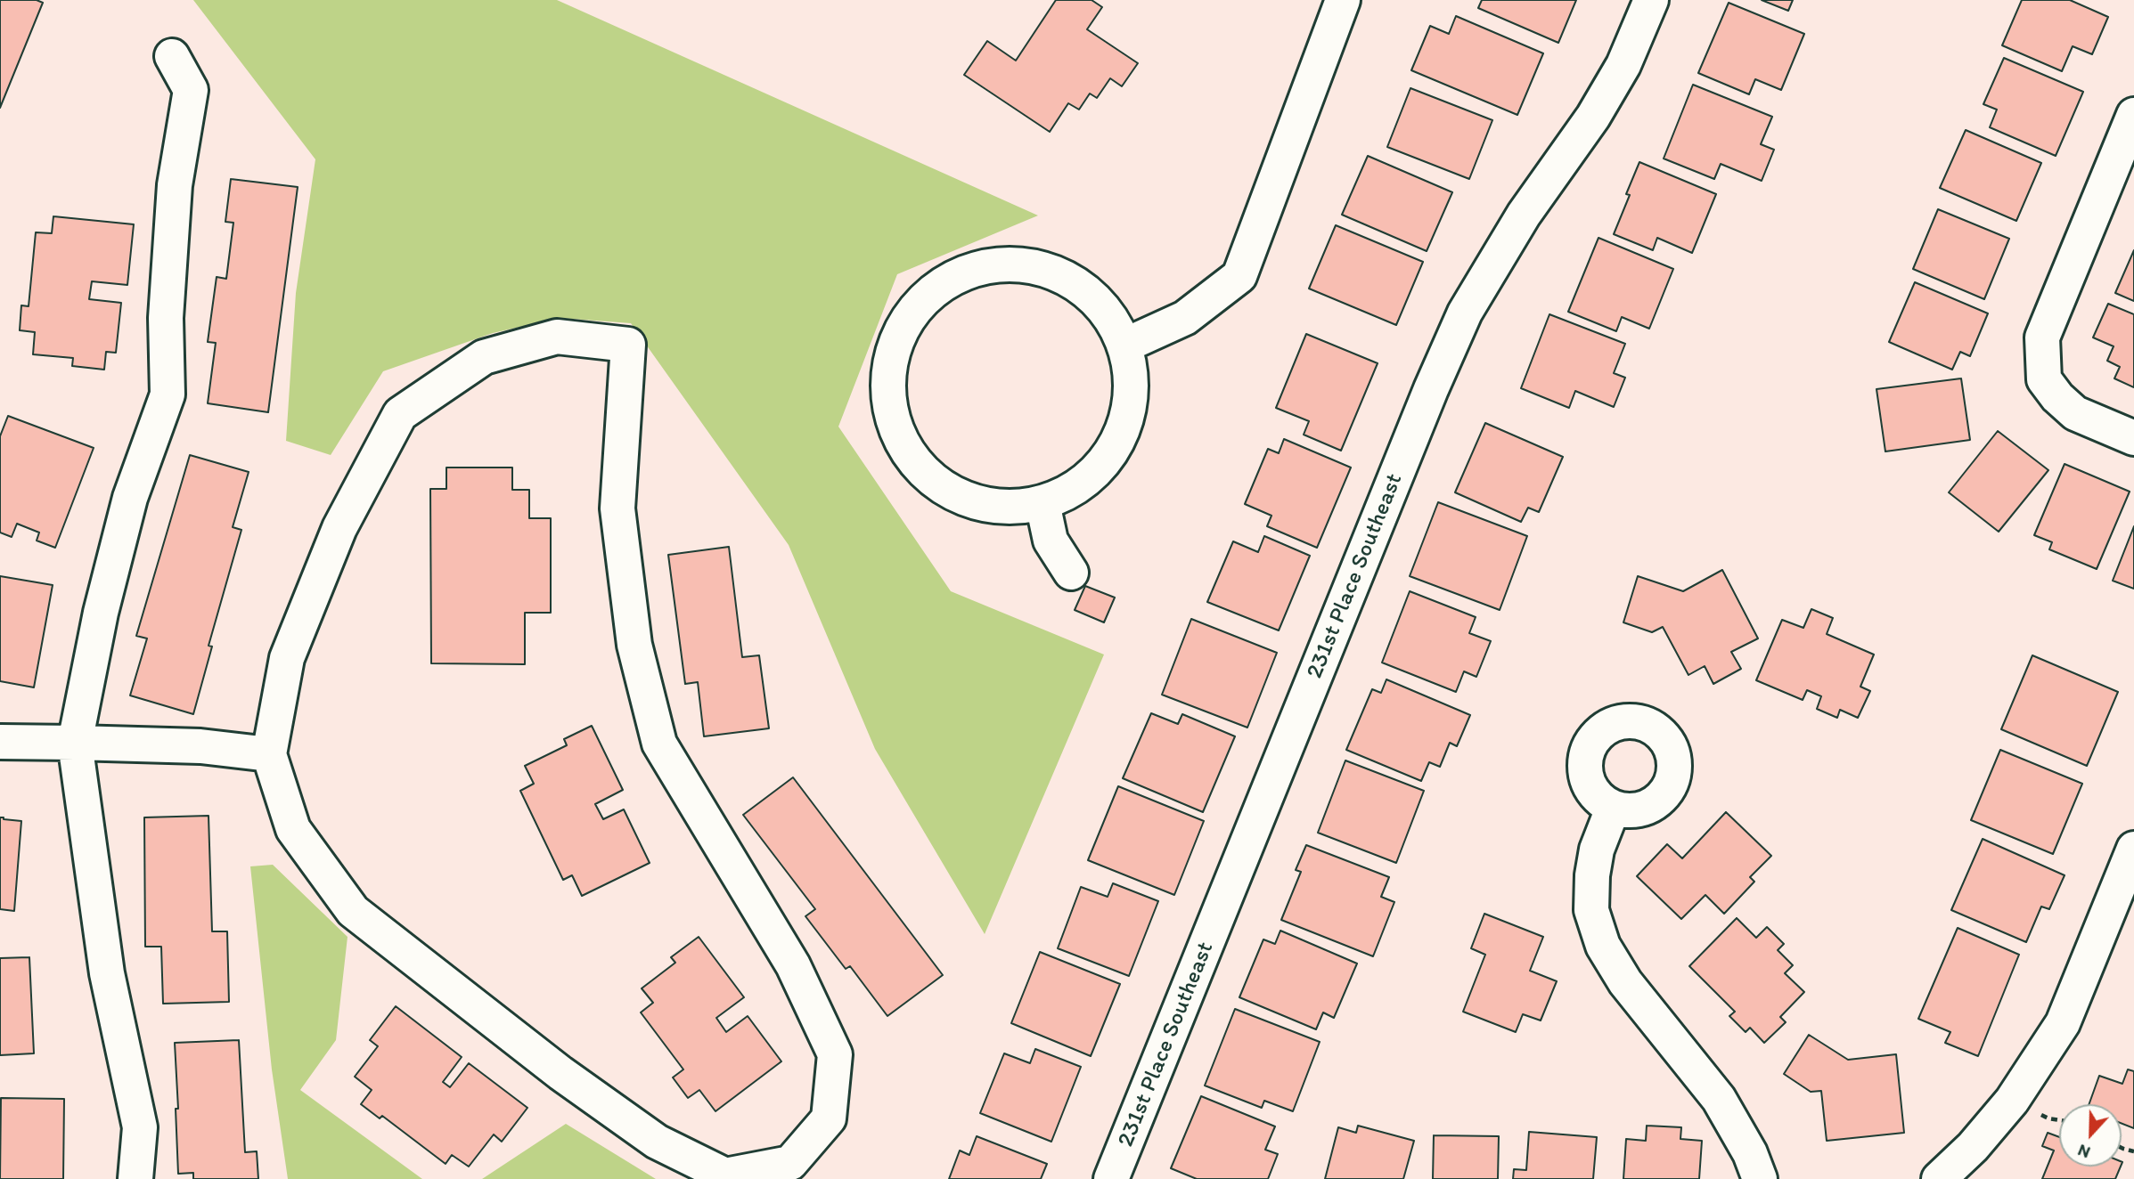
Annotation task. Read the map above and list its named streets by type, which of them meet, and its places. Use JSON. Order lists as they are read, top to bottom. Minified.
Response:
{"streets":{"street":["231st Place Southeast"]},"north":"bottom"}
